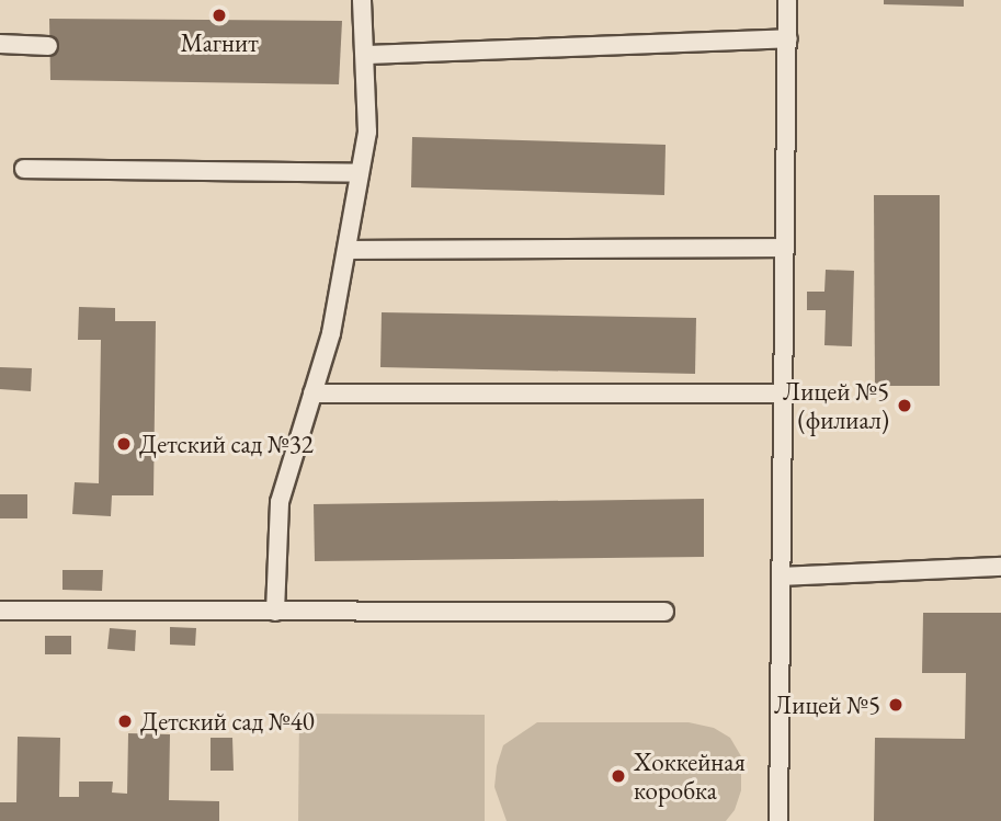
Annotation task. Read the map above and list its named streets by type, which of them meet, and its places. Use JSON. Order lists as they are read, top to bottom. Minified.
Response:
{"places":["Магнит","Лицей №5 (филиал)","Детский сад №32","Лицей №5","Детский сад №40","Хоккейная коробка"]}
